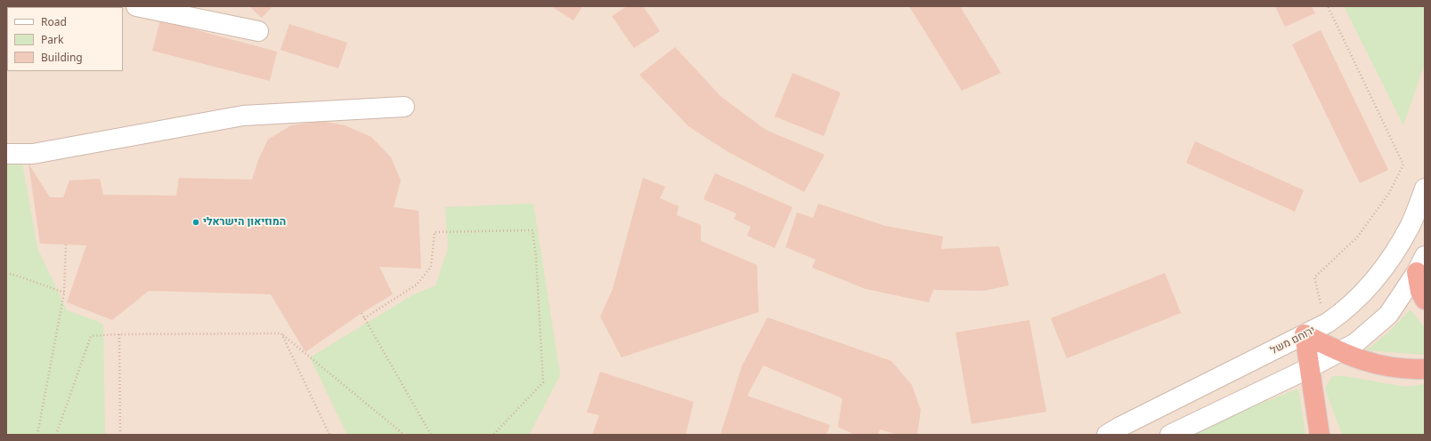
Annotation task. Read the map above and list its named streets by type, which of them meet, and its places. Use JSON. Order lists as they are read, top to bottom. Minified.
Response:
{"streets":{"street":["ירוחם משל"]},"places":["המוזיאון הישראלי"],"legend":["Road","Park","Building"]}
